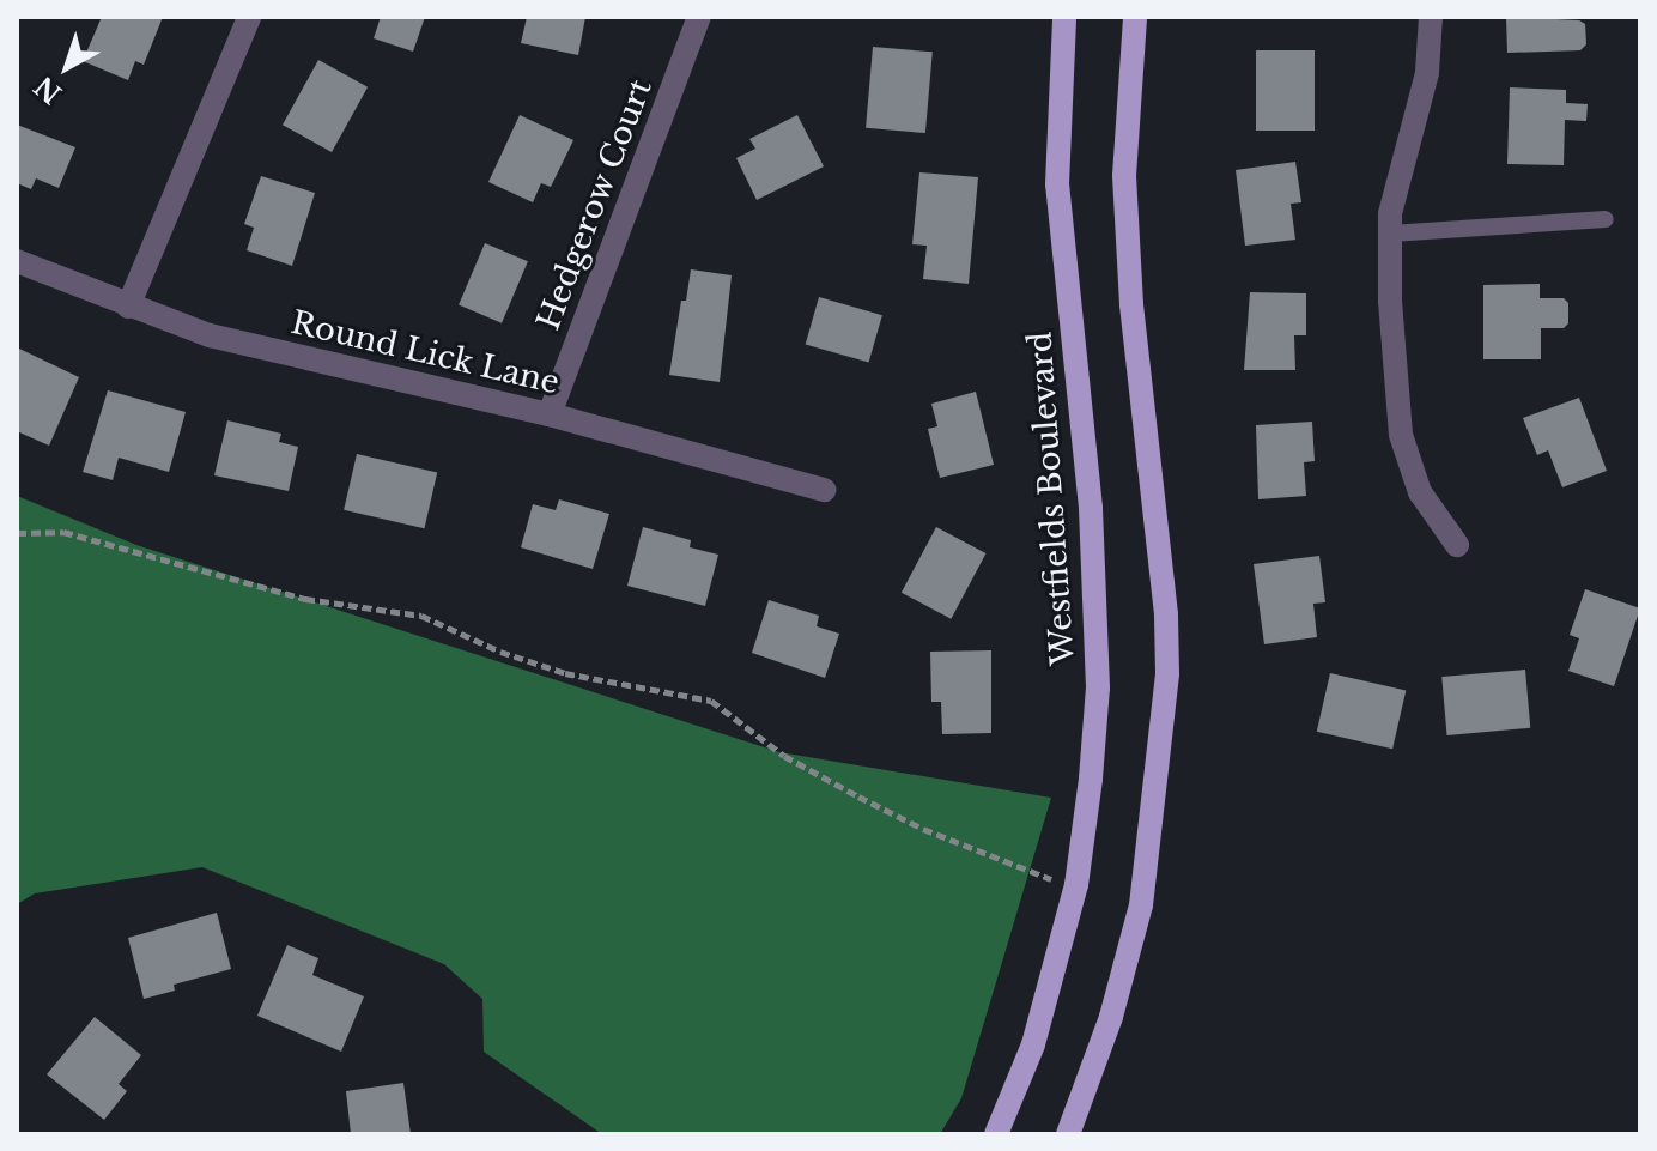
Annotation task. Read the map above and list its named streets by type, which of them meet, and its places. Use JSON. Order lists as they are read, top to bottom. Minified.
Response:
{"streets":{"main road":["Westfields Boulevard"],"street":["Hedgerow Court","Round Lick Lane"]},"crossings":[["Hedgerow Court","Round Lick Lane"]],"north":"bottom left"}
